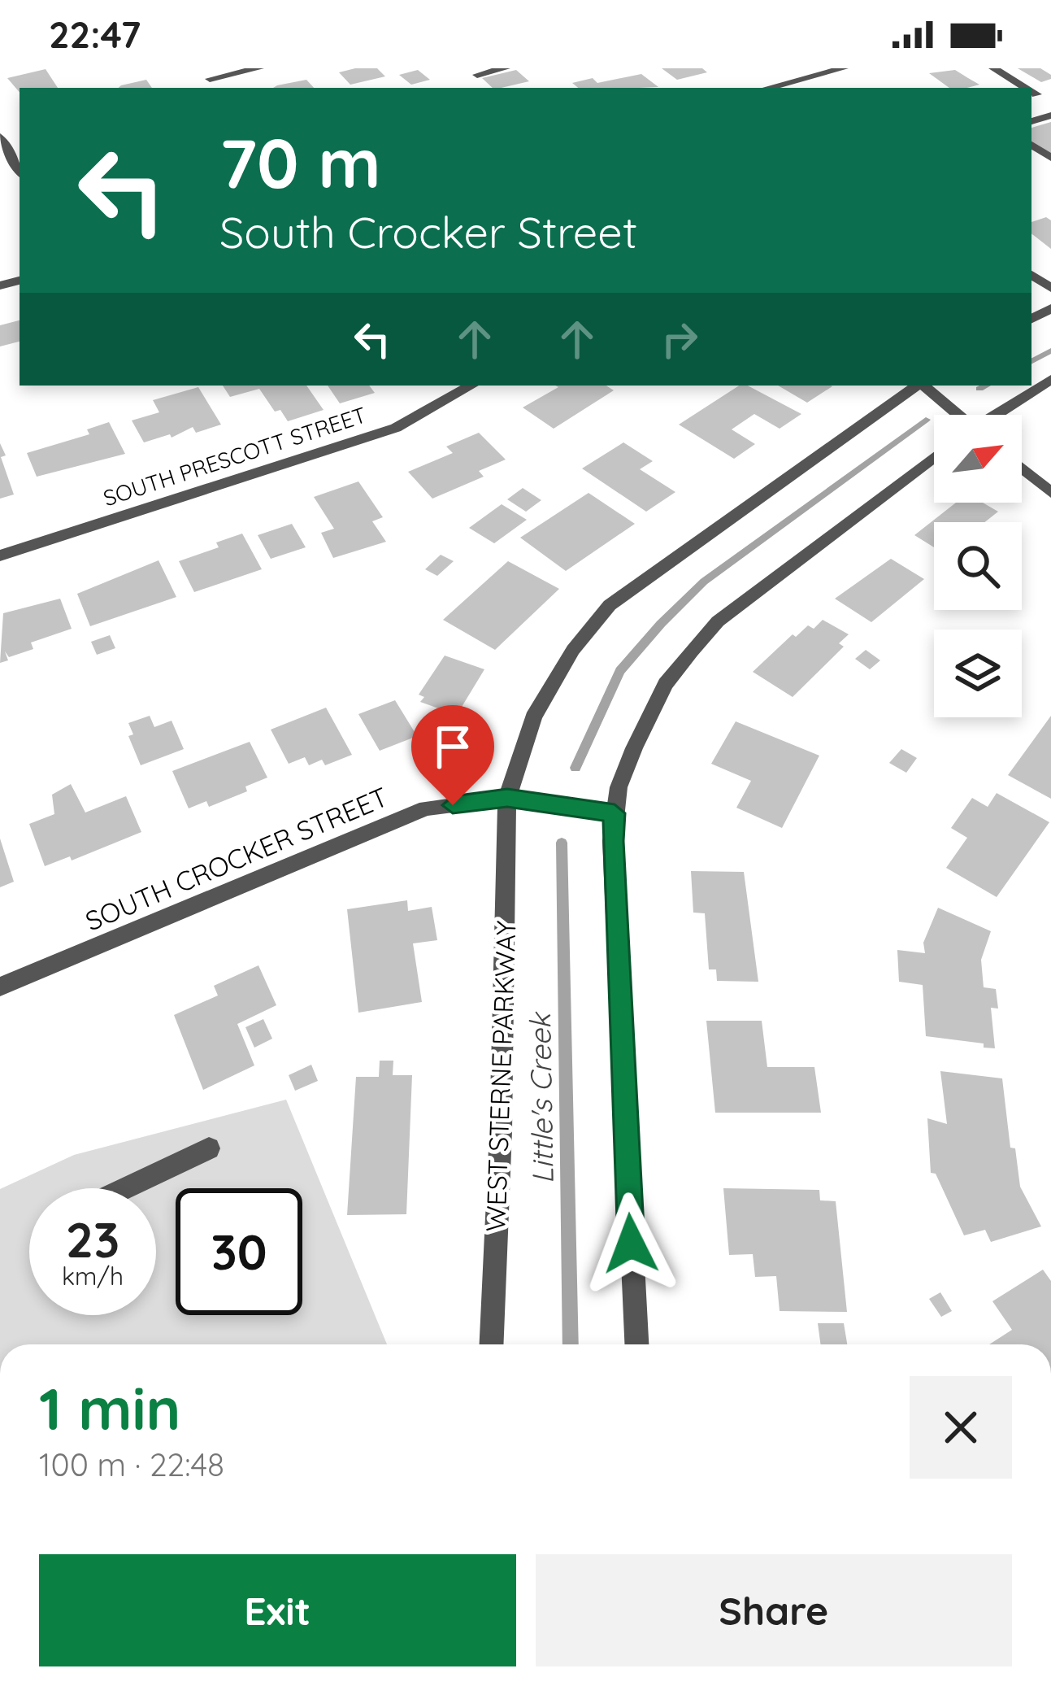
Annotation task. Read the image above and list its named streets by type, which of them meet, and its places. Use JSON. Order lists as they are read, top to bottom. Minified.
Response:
{"streets":{"street":["SOUTH PRESCOTT STREET","SOUTH CROCKER STREET","WEST STERNE PARKWAY"]},"crossings":[["SOUTH CROCKER STREET","WEST STERNE PARKWAY"]],"water":["Little's Creek"],"north":"top right","page":{"status":"22:47","turn":["70 m","South Crocker Street"],"speed":"23 km/h","limit":"30","heading":["1 min","100 m · 22:48"],"buttons":["Exit","Share"]}}
